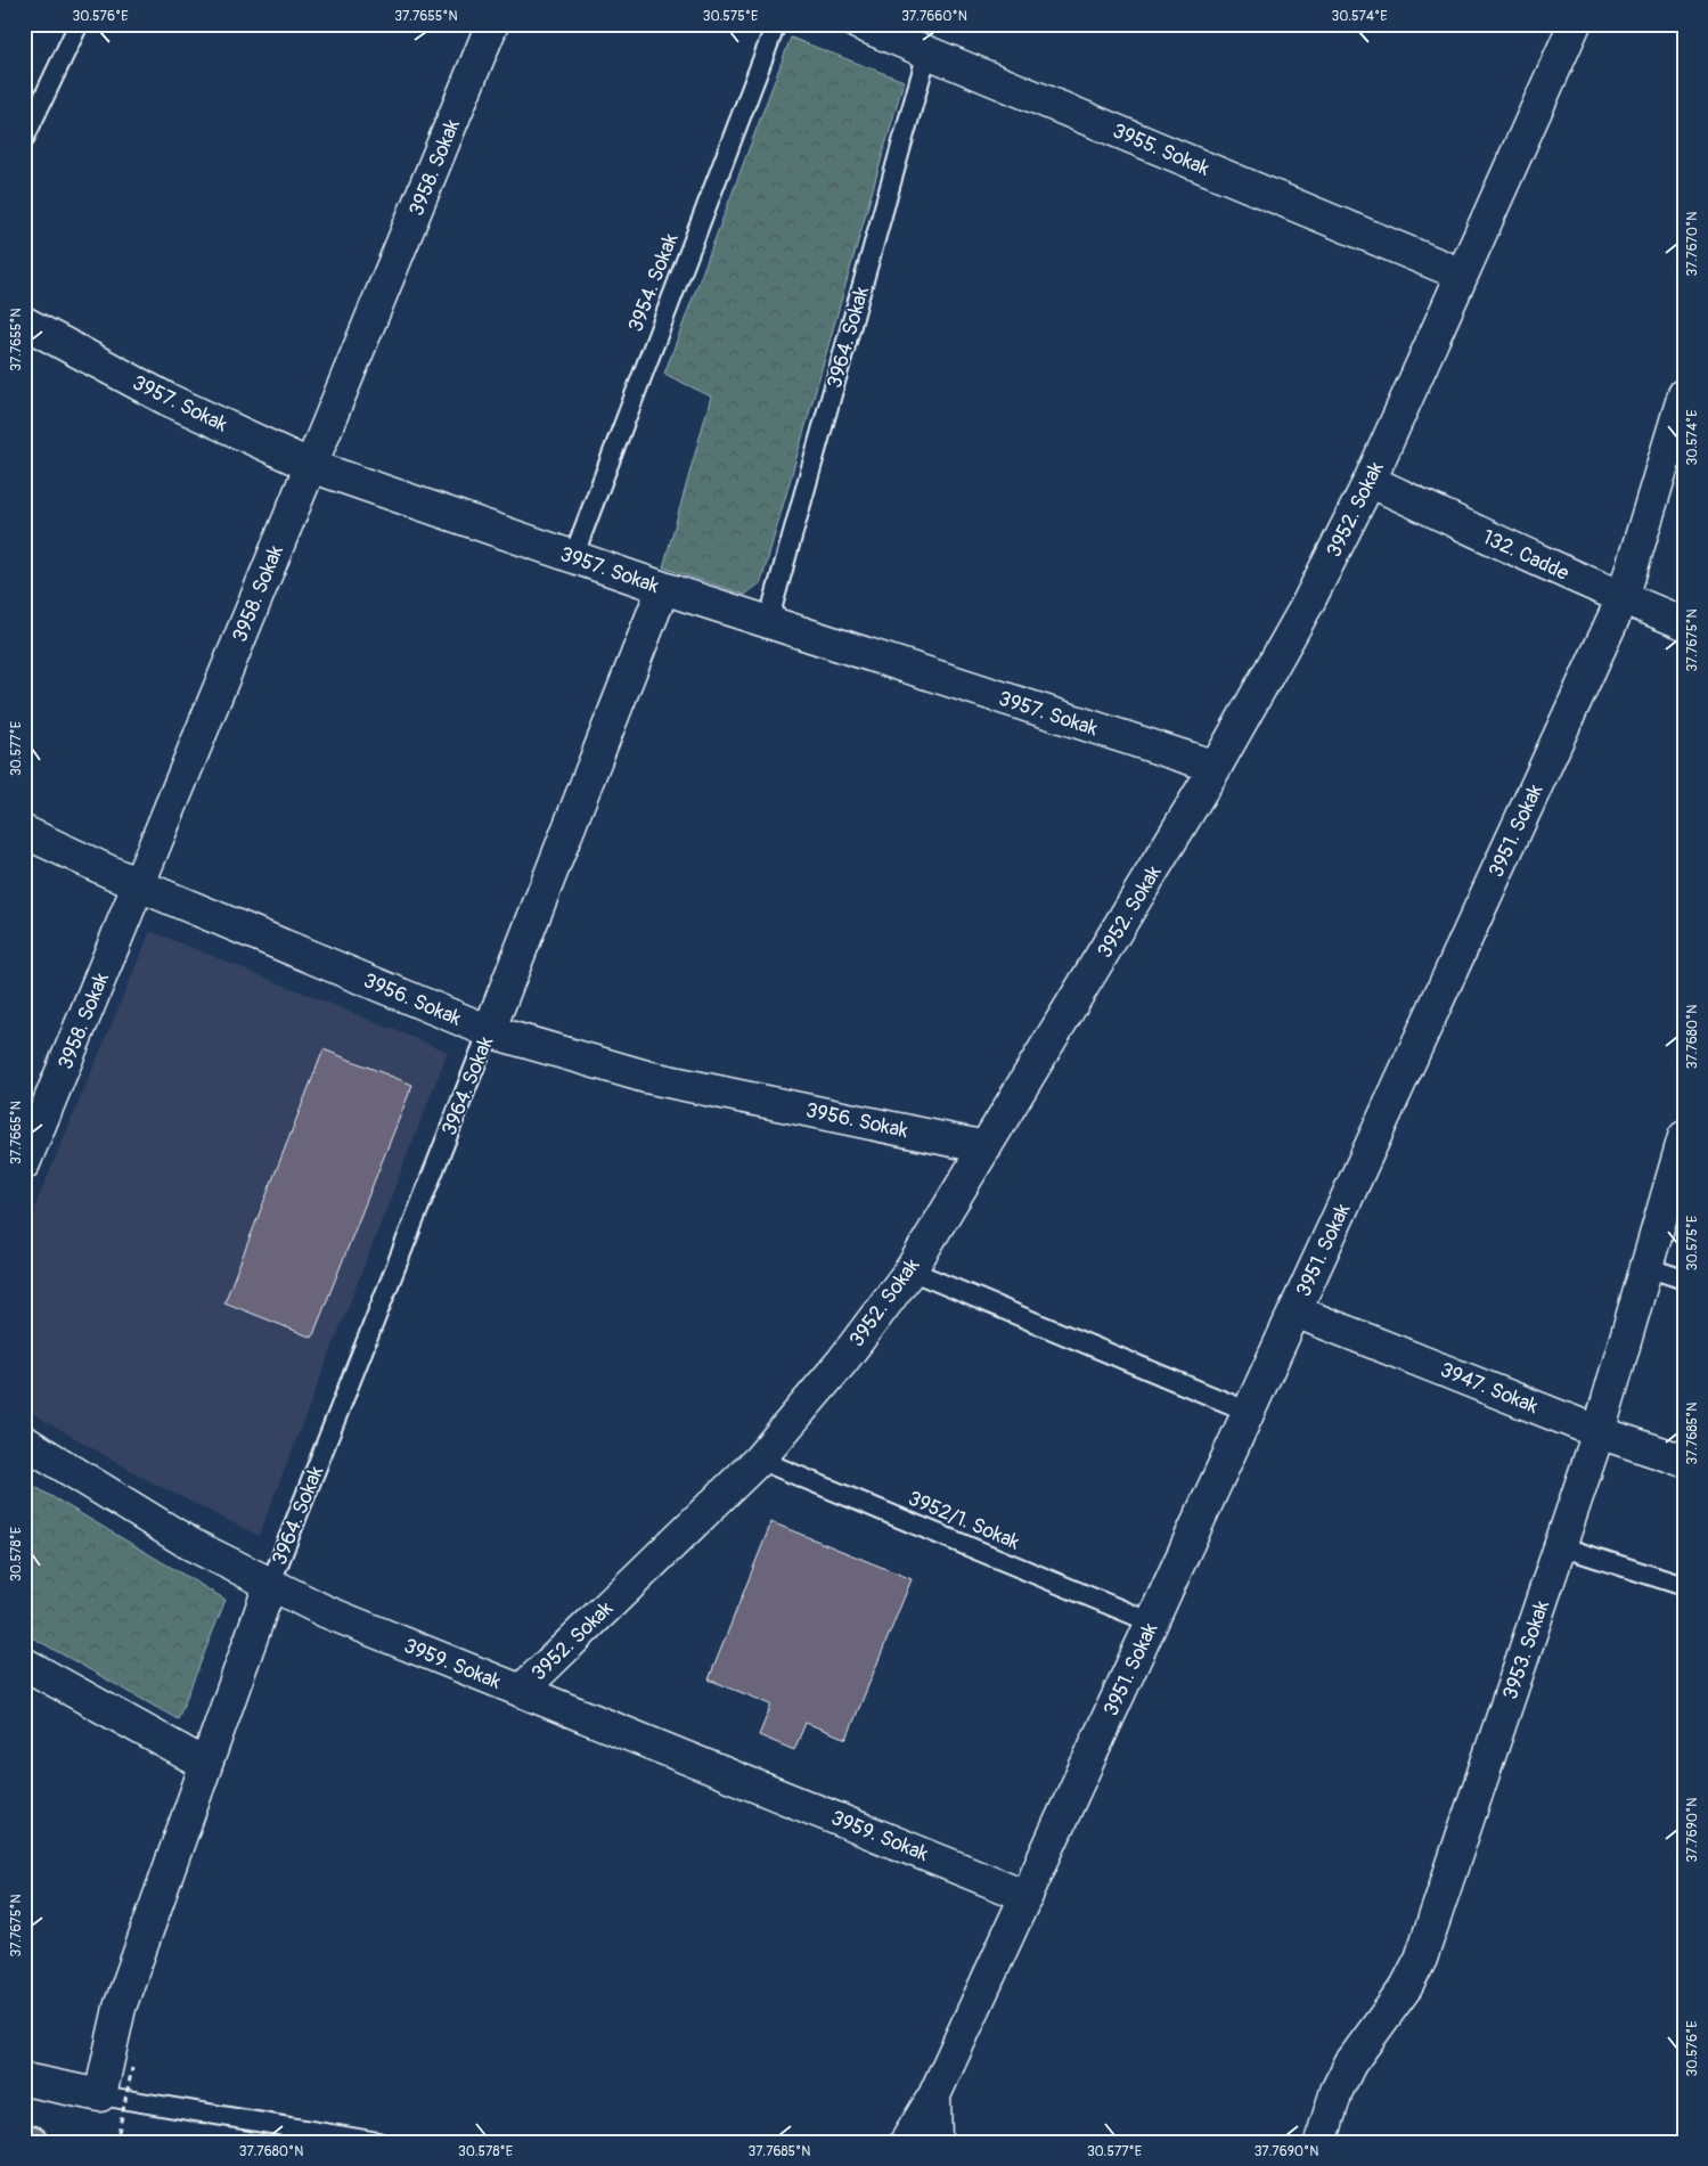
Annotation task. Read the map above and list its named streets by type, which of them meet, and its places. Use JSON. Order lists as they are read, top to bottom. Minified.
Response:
{"streets":{"street":["3955. Sokak","3958. Sokak","3964. Sokak","3957. Sokak","3952. Sokak","132. Cadde","3951. Sokak","3956. Sokak","3947. Sokak","3953. Sokak","3959. Sokak"],"lane":["3954. Sokak","3952/1. Sokak"]},"crossings":[["3955. Sokak","3964. Sokak"],["3955. Sokak","3952. Sokak"],["3958. Sokak","3957. Sokak"],["3958. Sokak","3956. Sokak"],["3954. Sokak","3957. Sokak"],["3964. Sokak","3957. Sokak"],["3964. Sokak","3956. Sokak"],["3964. Sokak","3959. Sokak"],["3957. Sokak","3952. Sokak"],["3952. Sokak","132. Cadde"],["3952. Sokak","3956. Sokak"],["3952. Sokak","3952/1. Sokak"],["3952. Sokak","3959. Sokak"],["132. Cadde","3951. Sokak"],["3951. Sokak","3947. Sokak"],["3951. Sokak","3952/1. Sokak"],["3951. Sokak","3959. Sokak"],["3947. Sokak","3953. Sokak"]],"coordinates":["30.576°E","37.7655°N","30.575°E","37.7660°N","30.574°E","37.7670°N","37.7675°N","30.577°E","37.7680°N","37.7665°N","37.7685°N","30.578°E","37.7690°N"]}
